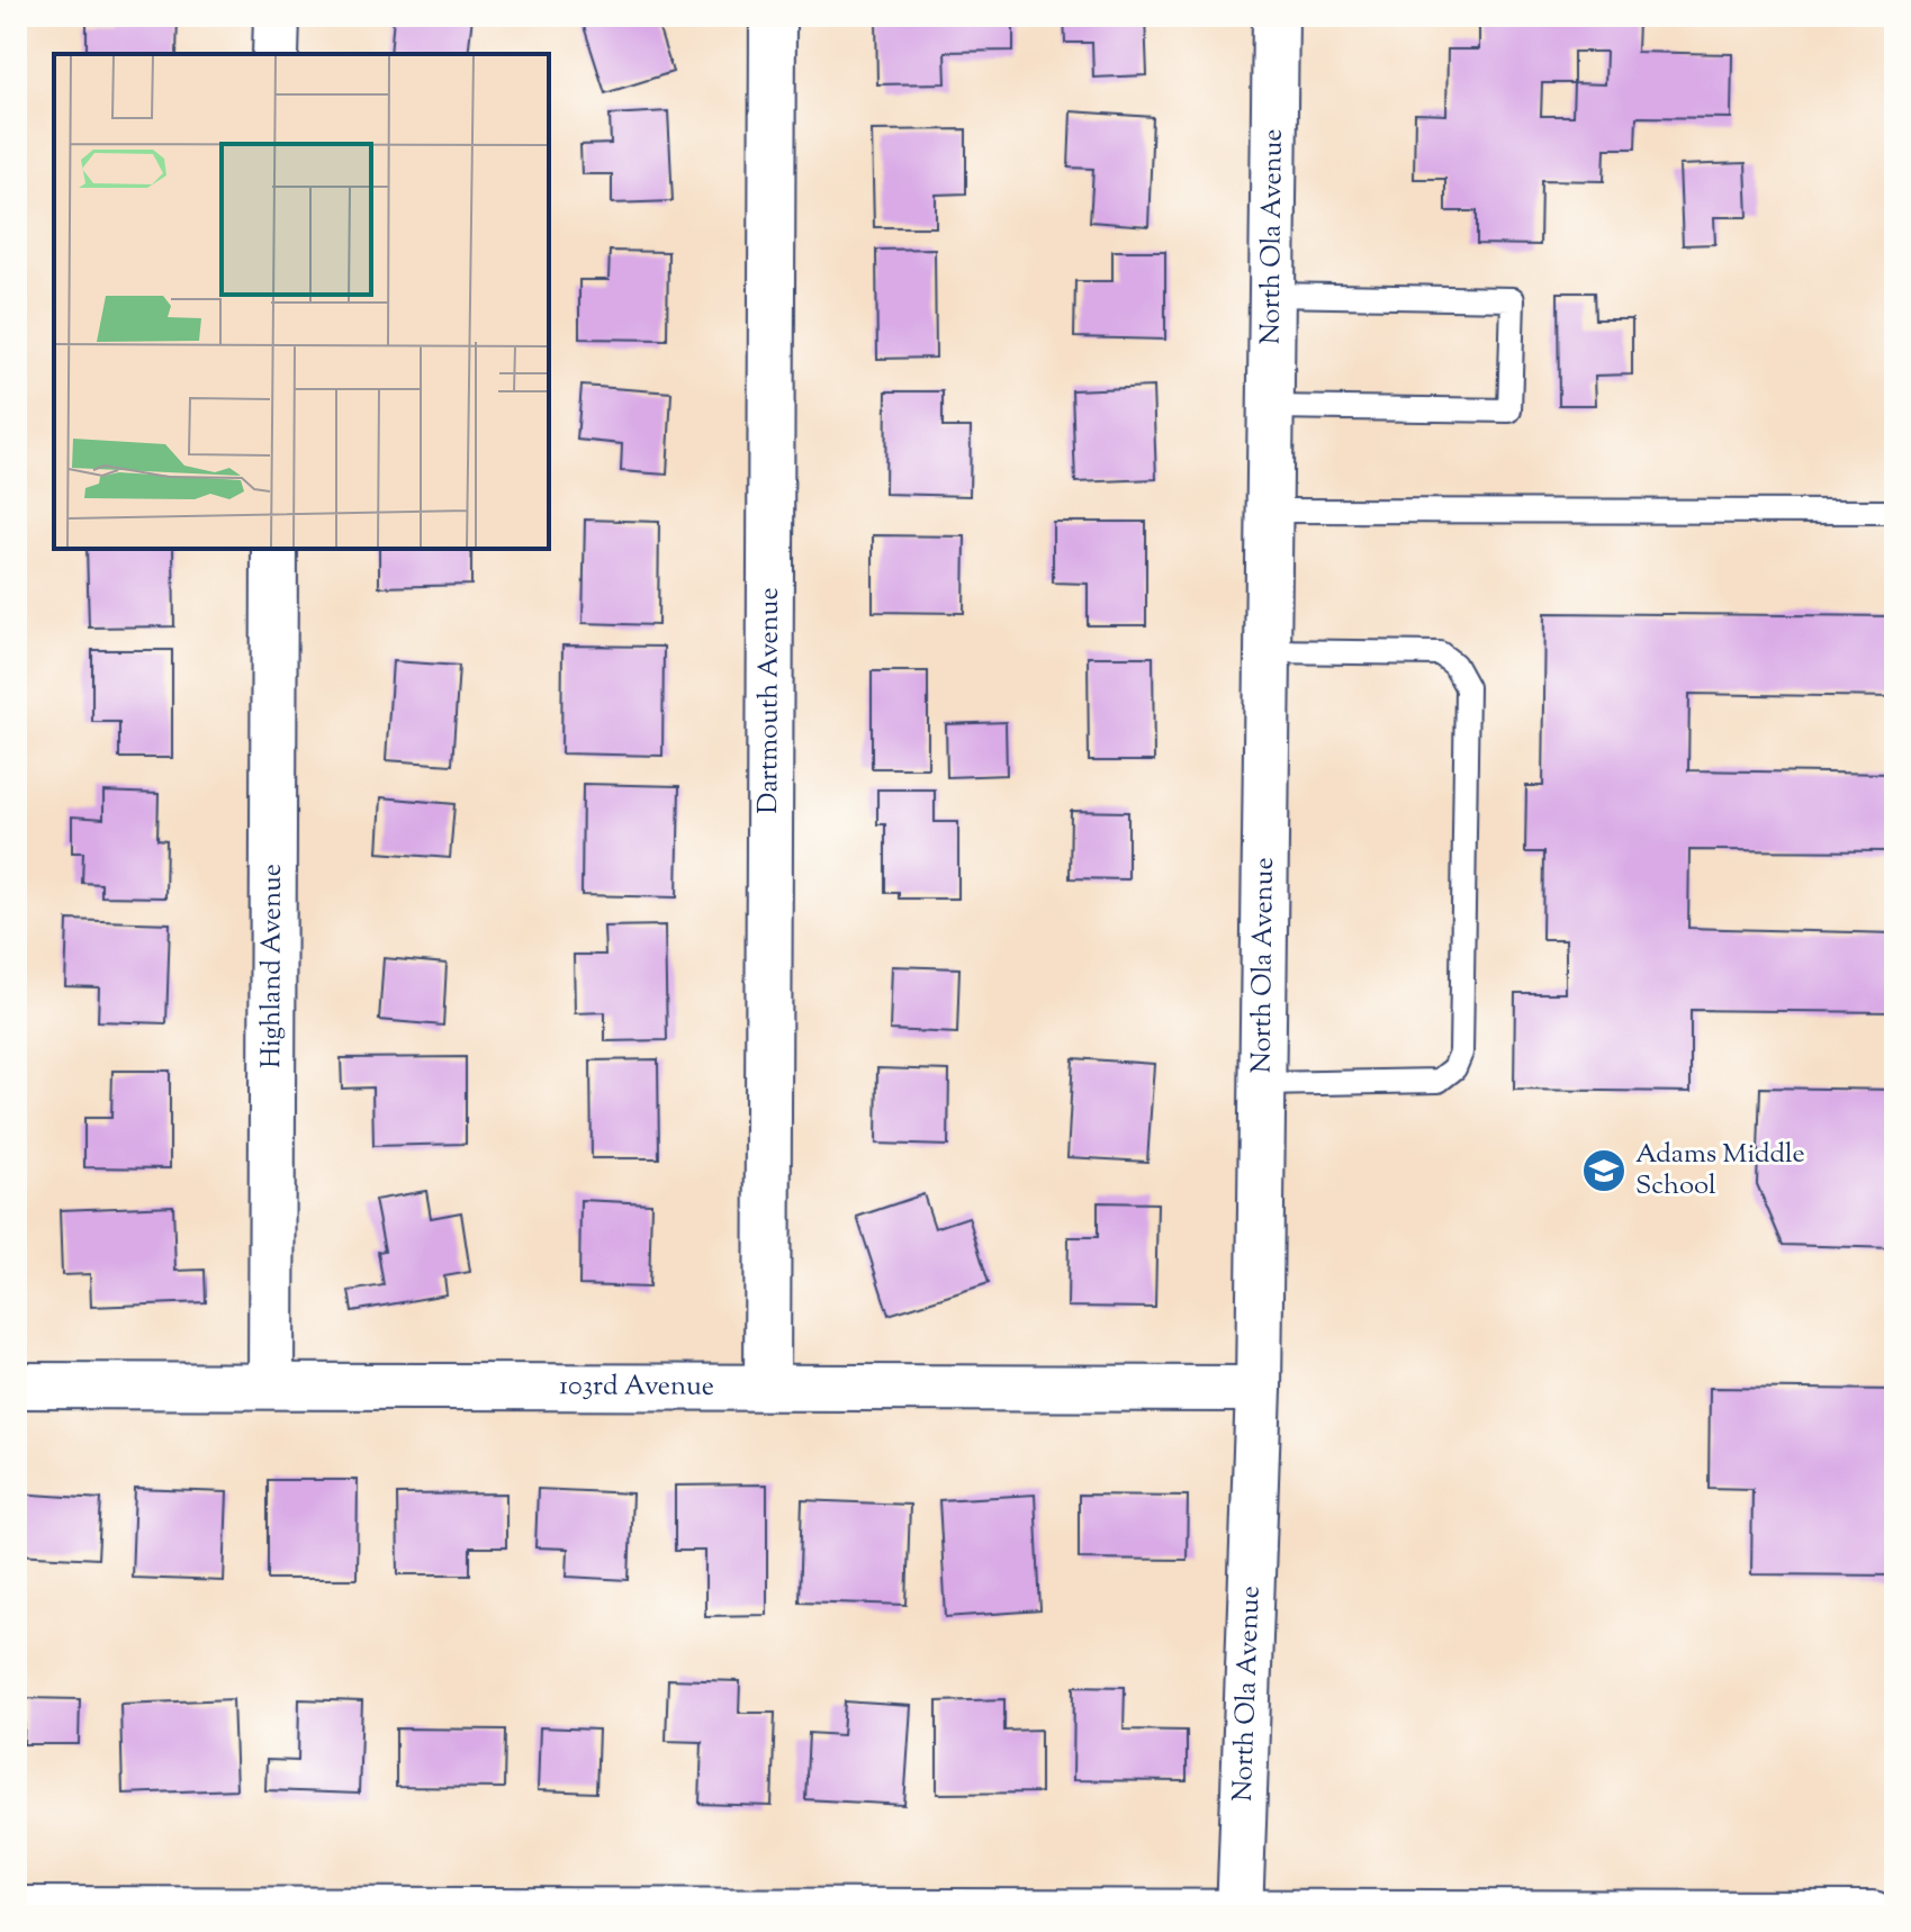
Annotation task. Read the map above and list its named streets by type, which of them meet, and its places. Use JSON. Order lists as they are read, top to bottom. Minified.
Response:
{"streets":{"street":["North Ola Avenue","Dartmouth Avenue","Highland Avenue","103rd Avenue"]},"crossings":[["North Ola Avenue","103rd Avenue"],["Dartmouth Avenue","103rd Avenue"],["Highland Avenue","103rd Avenue"]],"places":{"school or university":["Adams Middle School"]}}
